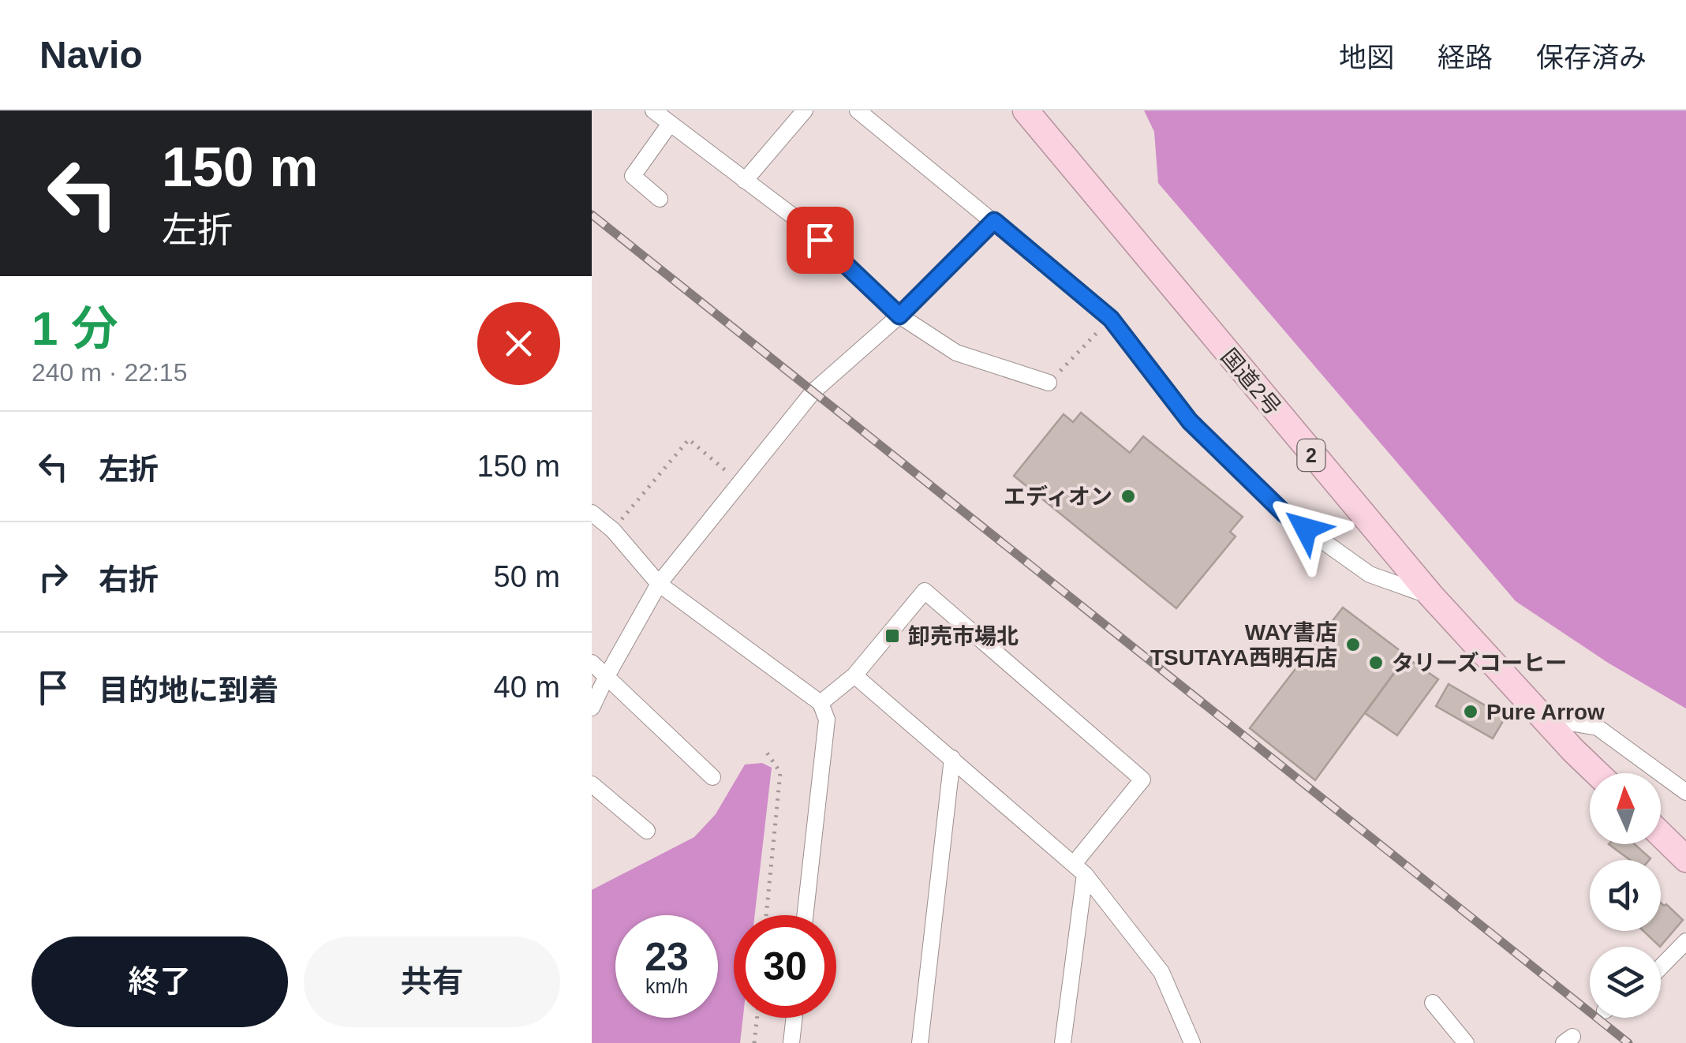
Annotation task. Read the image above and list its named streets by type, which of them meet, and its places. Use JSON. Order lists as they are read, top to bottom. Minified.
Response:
{"streets":{"highway":["国道2号","2"]},"places":{"other":["エディオン","WAY書店 TSUTAYA西明石店","タリーズコーヒー","Pure Arrow"],"transit":["卸売市場北"]},"north":"top","page":{"header":"Navio","nav":["地図","経路","保存済み"],"turn":["150 m","左折"],"heading":["1 分","240 m · 22:15"],"list":[{"name":"左折","value":"150 m"},{"name":"右折","value":"50 m"},{"name":"目的地に到着","value":"40 m"}],"speed":"23 km/h","limit":"30","buttons":["終了","共有"]}}
